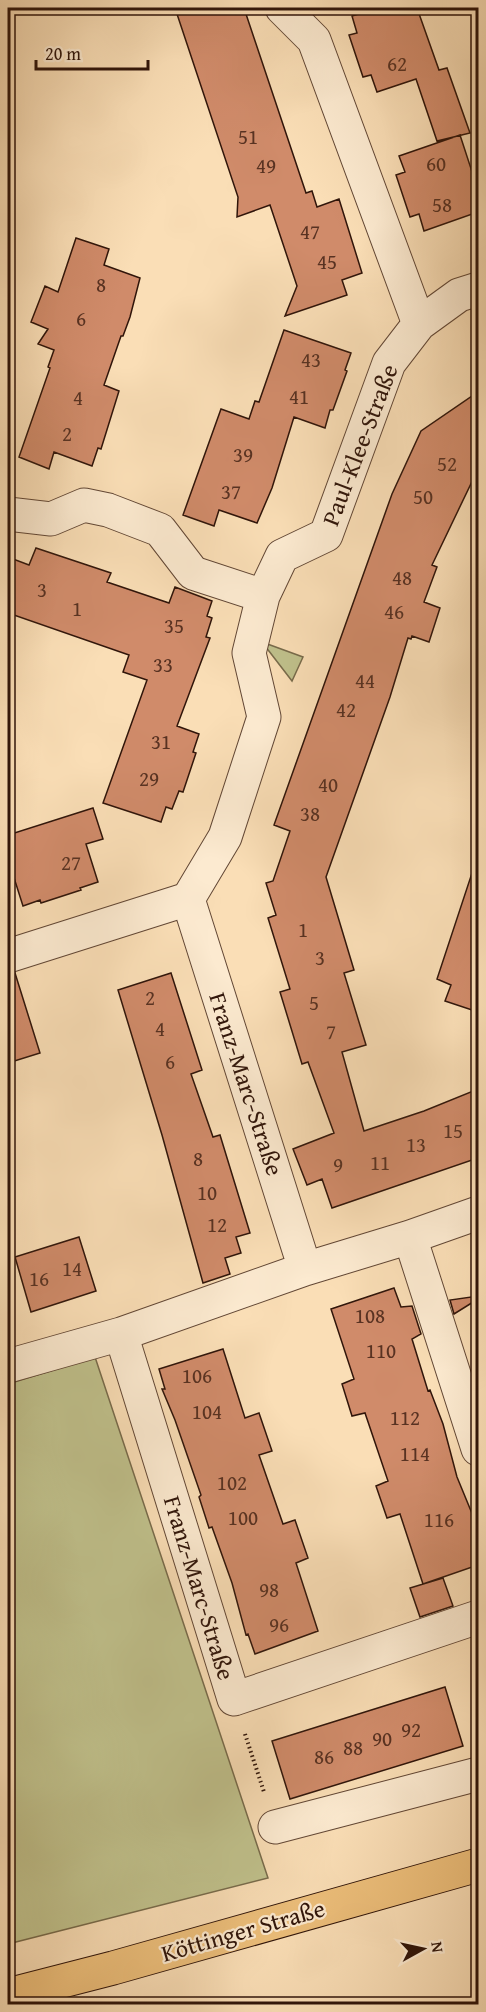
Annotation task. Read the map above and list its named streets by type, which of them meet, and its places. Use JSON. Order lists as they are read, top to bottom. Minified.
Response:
{"streets":{"main road":["Köttinger Straße"],"street":["Paul-Klee-Straße","Franz-Marc-Straße"]},"crossings":[["Paul-Klee-Straße","Franz-Marc-Straße"]],"house_numbers":["62","51","60","49","58","47","45","8","6","43","41","4","2","39","52","37","50","48","3","1","46","35","33","44","42","31","29","40","38","27","1","3","2","5","4","7","6","15","13","8","11","9","10","12","14","16","108","110","106","104","112","114","102","100","116","98","96","92","90","88","86"],"scale_bar":"20 m","north":"right"}
